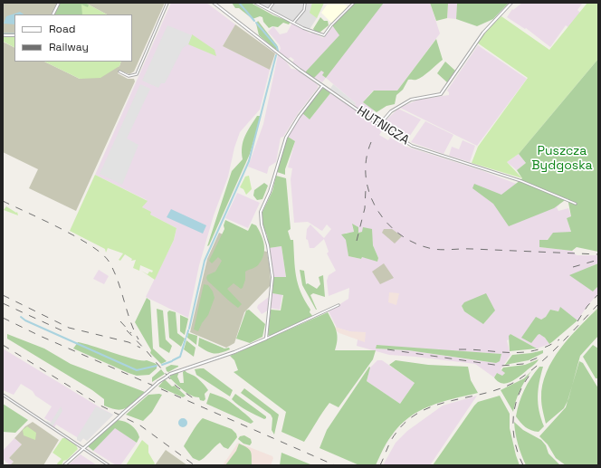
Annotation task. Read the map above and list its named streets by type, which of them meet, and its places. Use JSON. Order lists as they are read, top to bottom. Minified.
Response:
{"streets":{"street":["HUTNICZA"]},"parks":["Puszcza Bydgoska"],"legend":["Road","Railway"]}
